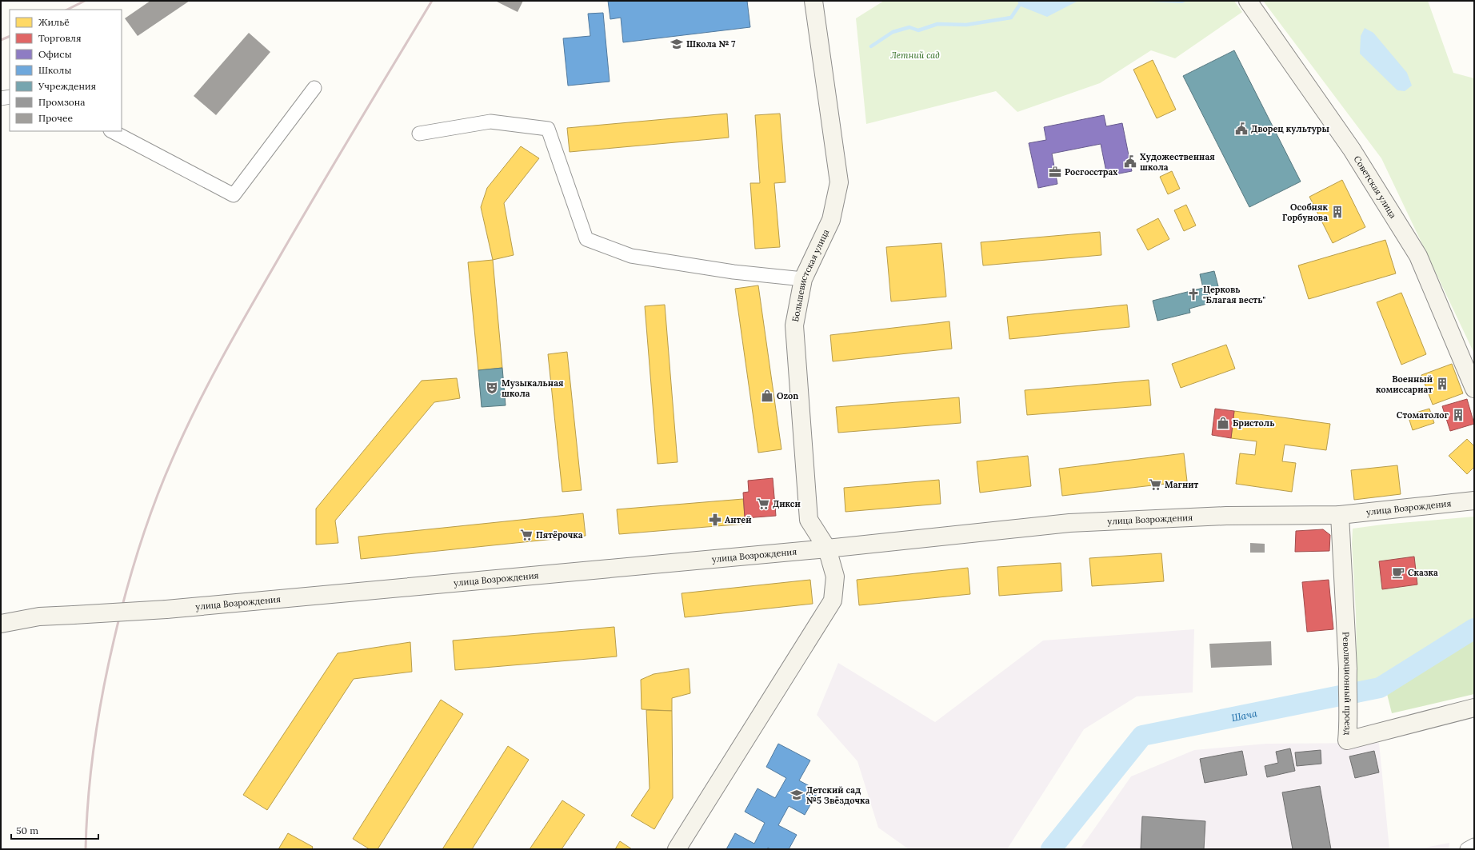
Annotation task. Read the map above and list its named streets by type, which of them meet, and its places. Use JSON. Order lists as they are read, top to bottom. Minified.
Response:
{"streets":{"main road":["Советская улица","Большевистская улица","улица Возрождения","Революционный проезд"]},"crossings":[["Большевистская улица","улица Возрождения"],["улица Возрождения","Революционный проезд"]],"water":["Шача"],"parks":["Летний сад"],"places":{"school or university":["Школа № 7","Детский сад №5 Звёздочка"],"public building":["Дворец культуры","Художественная школа"],"office":["Росгосстрах"],"building":["Особняк Горбунова","Военный комиссариат","Стоматолог"],"church":["Церковь \"Благая весть\""],"theatre":["Музыкальная школа"],"shop":["Ozon","Бристоль"],"supermarket":["Магнит","Дикси","Пятёрочка"],"pharmacy":["Антей"],"cafe":["Сказка"]},"legend":["Жильё","Торговля","Офисы","Школы","Учреждения","Промзона","Прочее"],"scale_bar":"50 m"}
